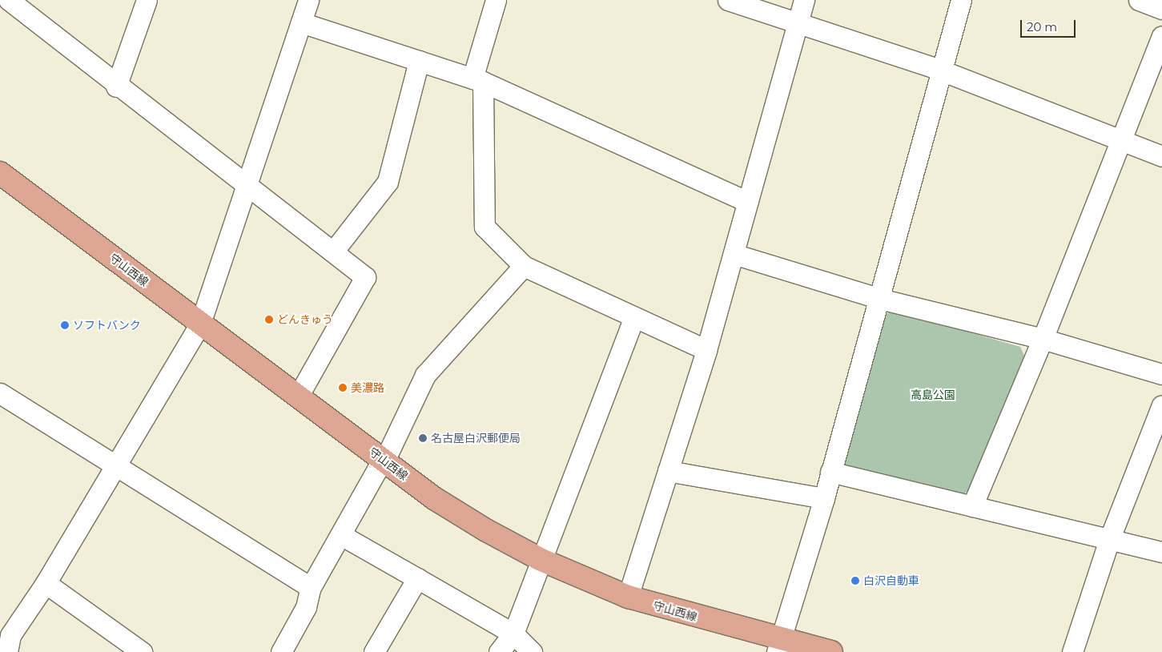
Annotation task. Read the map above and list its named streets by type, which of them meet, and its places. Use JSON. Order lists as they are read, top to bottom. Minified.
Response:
{"streets":{"main road":["守山西線"]},"parks":["高島公園"],"places":["どんきゅう","ソフトバンク","美濃路","名古屋白沢郵便局","白沢自動車"],"scale_bar":"20 m"}
